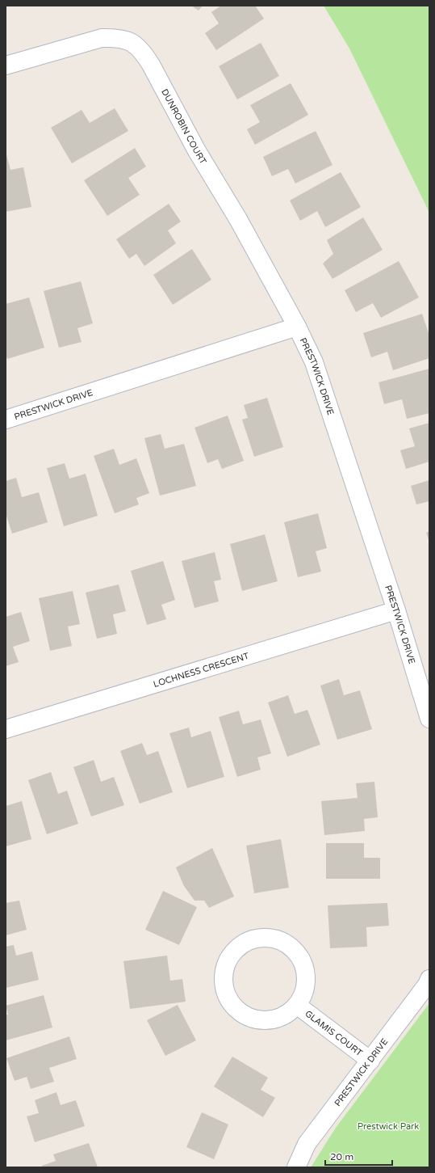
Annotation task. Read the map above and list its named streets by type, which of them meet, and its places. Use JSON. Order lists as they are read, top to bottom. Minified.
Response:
{"streets":{"street":["DUNROBIN COURT","PRESTWICK DRIVE","LOCHNESS CRESCENT","GLAMIS COURT"]},"crossings":[["DUNROBIN COURT","PRESTWICK DRIVE"],["PRESTWICK DRIVE","LOCHNESS CRESCENT"],["PRESTWICK DRIVE","GLAMIS COURT"]],"parks":["Prestwick Park"],"scale_bar":"20 m"}
